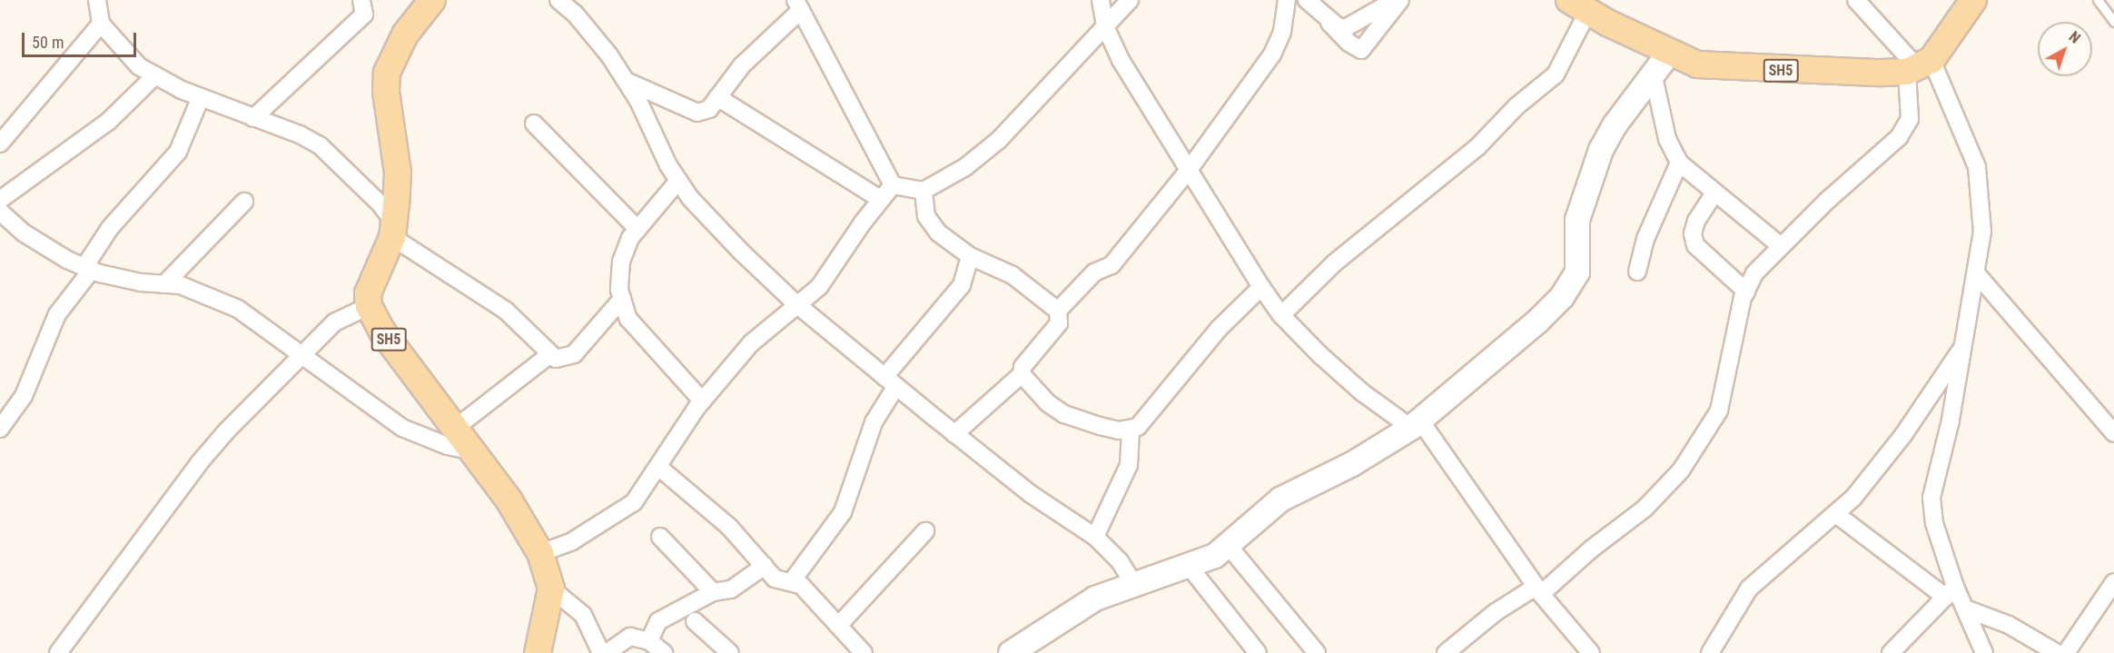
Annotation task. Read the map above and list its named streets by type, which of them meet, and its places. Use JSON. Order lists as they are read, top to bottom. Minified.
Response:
{"streets":{"main road":["SH5"]},"scale_bar":"50 m","north":"top right"}
